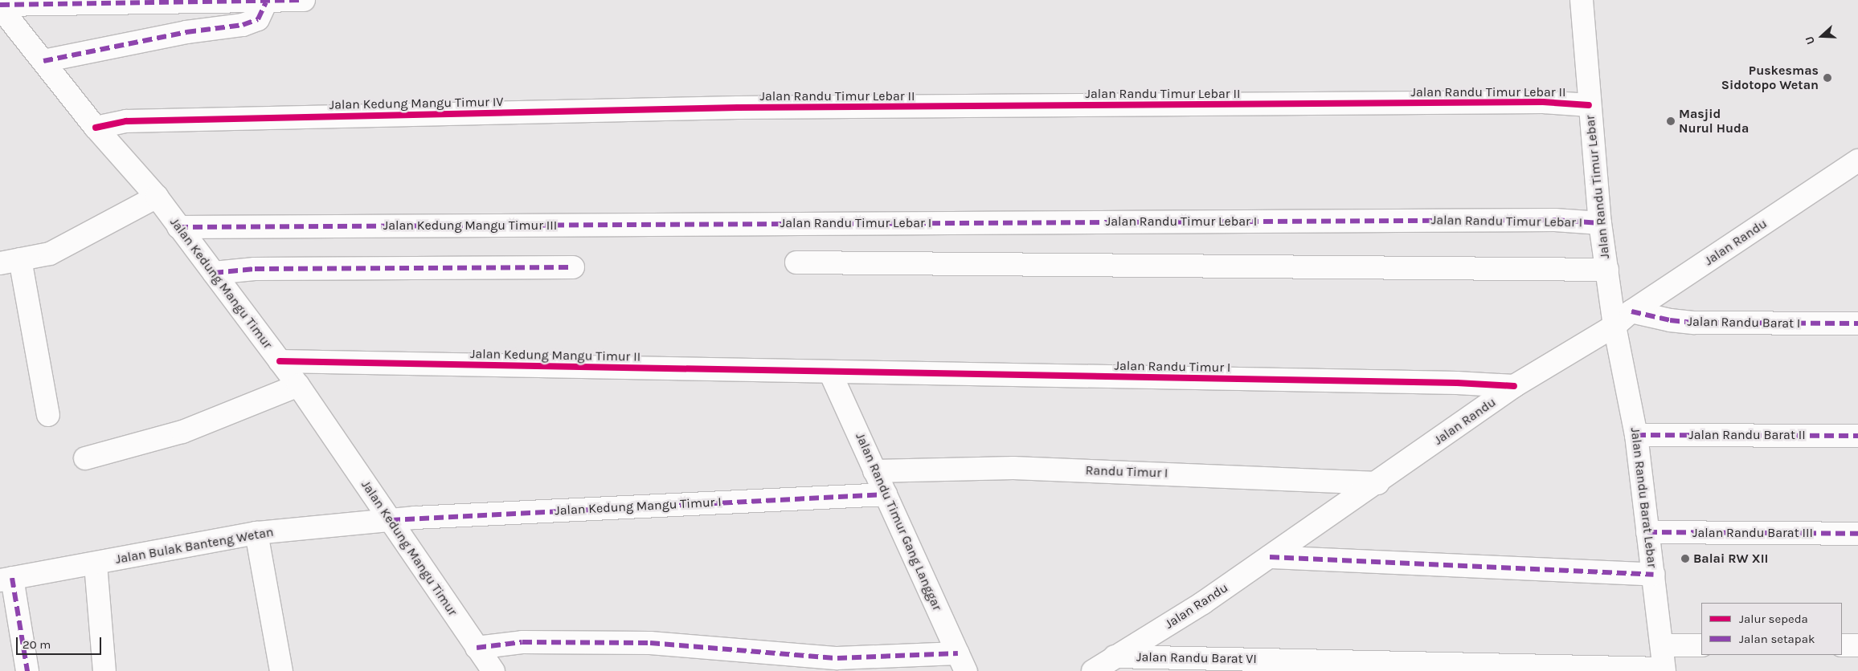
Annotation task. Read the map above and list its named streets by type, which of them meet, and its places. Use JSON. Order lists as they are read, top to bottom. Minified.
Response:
{"streets":{"street":["Jalan Randu Timur Lebar II","Jalan Kedung Mangu Timur IV","Jalan Randu Timur Lebar","Jalan Randu Timur Lebar I","Jalan Kedung Mangu Timur III","Jalan Randu","Jalan Kedung Mangu Timur","Jalan Randu Barat I","Jalan Kedung Mangu Timur II","Jalan Randu Timur I","Jalan Randu Barat II","Randu Timur I","Jalan Randu Barat Lebar","Jalan Kedung Mangu Timur I","Jalan Randu Timur Gang Langgar","Jalan Randu Barat III","Jalan Bulak Banteng Wetan","Jalan Randu Barat VI"]},"crossings":[["Jalan Randu Timur Lebar II","Jalan Kedung Mangu Timur IV"],["Jalan Randu Timur Lebar II","Jalan Randu Timur Lebar"],["Jalan Kedung Mangu Timur IV","Jalan Kedung Mangu Timur"],["Jalan Randu Timur Lebar","Jalan Randu Timur Lebar I"],["Jalan Randu Timur Lebar","Jalan Randu"],["Jalan Randu Timur Lebar","Jalan Randu Barat Lebar"],["Jalan Randu Timur Lebar I","Jalan Kedung Mangu Timur III"],["Jalan Kedung Mangu Timur III","Jalan Kedung Mangu Timur"],["Jalan Randu","Jalan Randu Barat I"],["Jalan Randu","Jalan Randu Timur I"],["Jalan Randu","Randu Timur I"],["Jalan Randu","Jalan Randu Barat Lebar"],["Jalan Randu","Jalan Randu Barat VI"],["Jalan Kedung Mangu Timur","Jalan Kedung Mangu Timur II"],["Jalan Kedung Mangu Timur","Jalan Kedung Mangu Timur I"],["Jalan Kedung Mangu Timur","Jalan Bulak Banteng Wetan"],["Jalan Kedung Mangu Timur II","Jalan Randu Timur I"],["Jalan Kedung Mangu Timur II","Jalan Randu Timur Gang Langgar"],["Jalan Randu Timur I","Jalan Randu Timur Gang Langgar"],["Jalan Randu Barat II","Jalan Randu Barat Lebar"],["Randu Timur I","Jalan Randu Timur Gang Langgar"],["Jalan Randu Barat Lebar","Jalan Randu Barat III"],["Jalan Randu Barat Lebar","Jalan Randu Barat VI"],["Jalan Kedung Mangu Timur I","Jalan Randu Timur Gang Langgar"],["Jalan Kedung Mangu Timur I","Jalan Bulak Banteng Wetan"]],"places":["Puskesmas Sidotopo Wetan","Masjid Nurul Huda","Balai RW XII"],"legend":["Jalur sepeda","Jalan setapak"],"scale_bar":"20 m","north":"left"}
